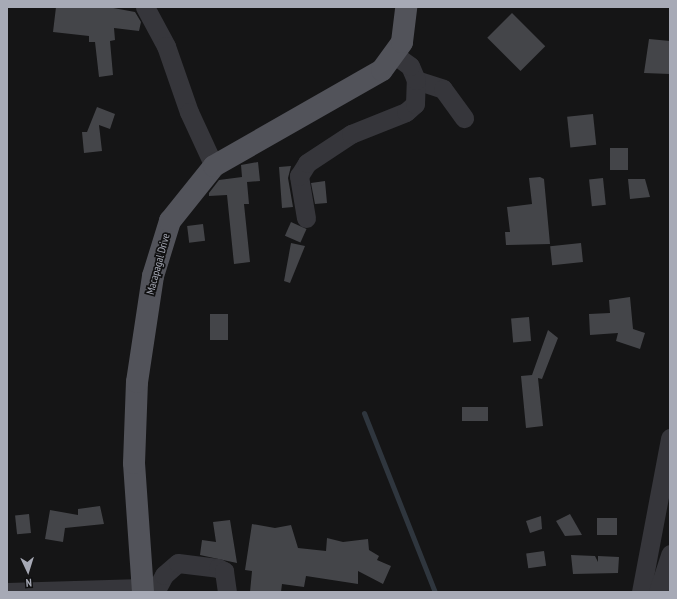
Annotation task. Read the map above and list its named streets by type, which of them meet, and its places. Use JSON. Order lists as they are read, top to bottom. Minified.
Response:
{"streets":{"main road":["Macapagal Drive"]},"north":"bottom"}
